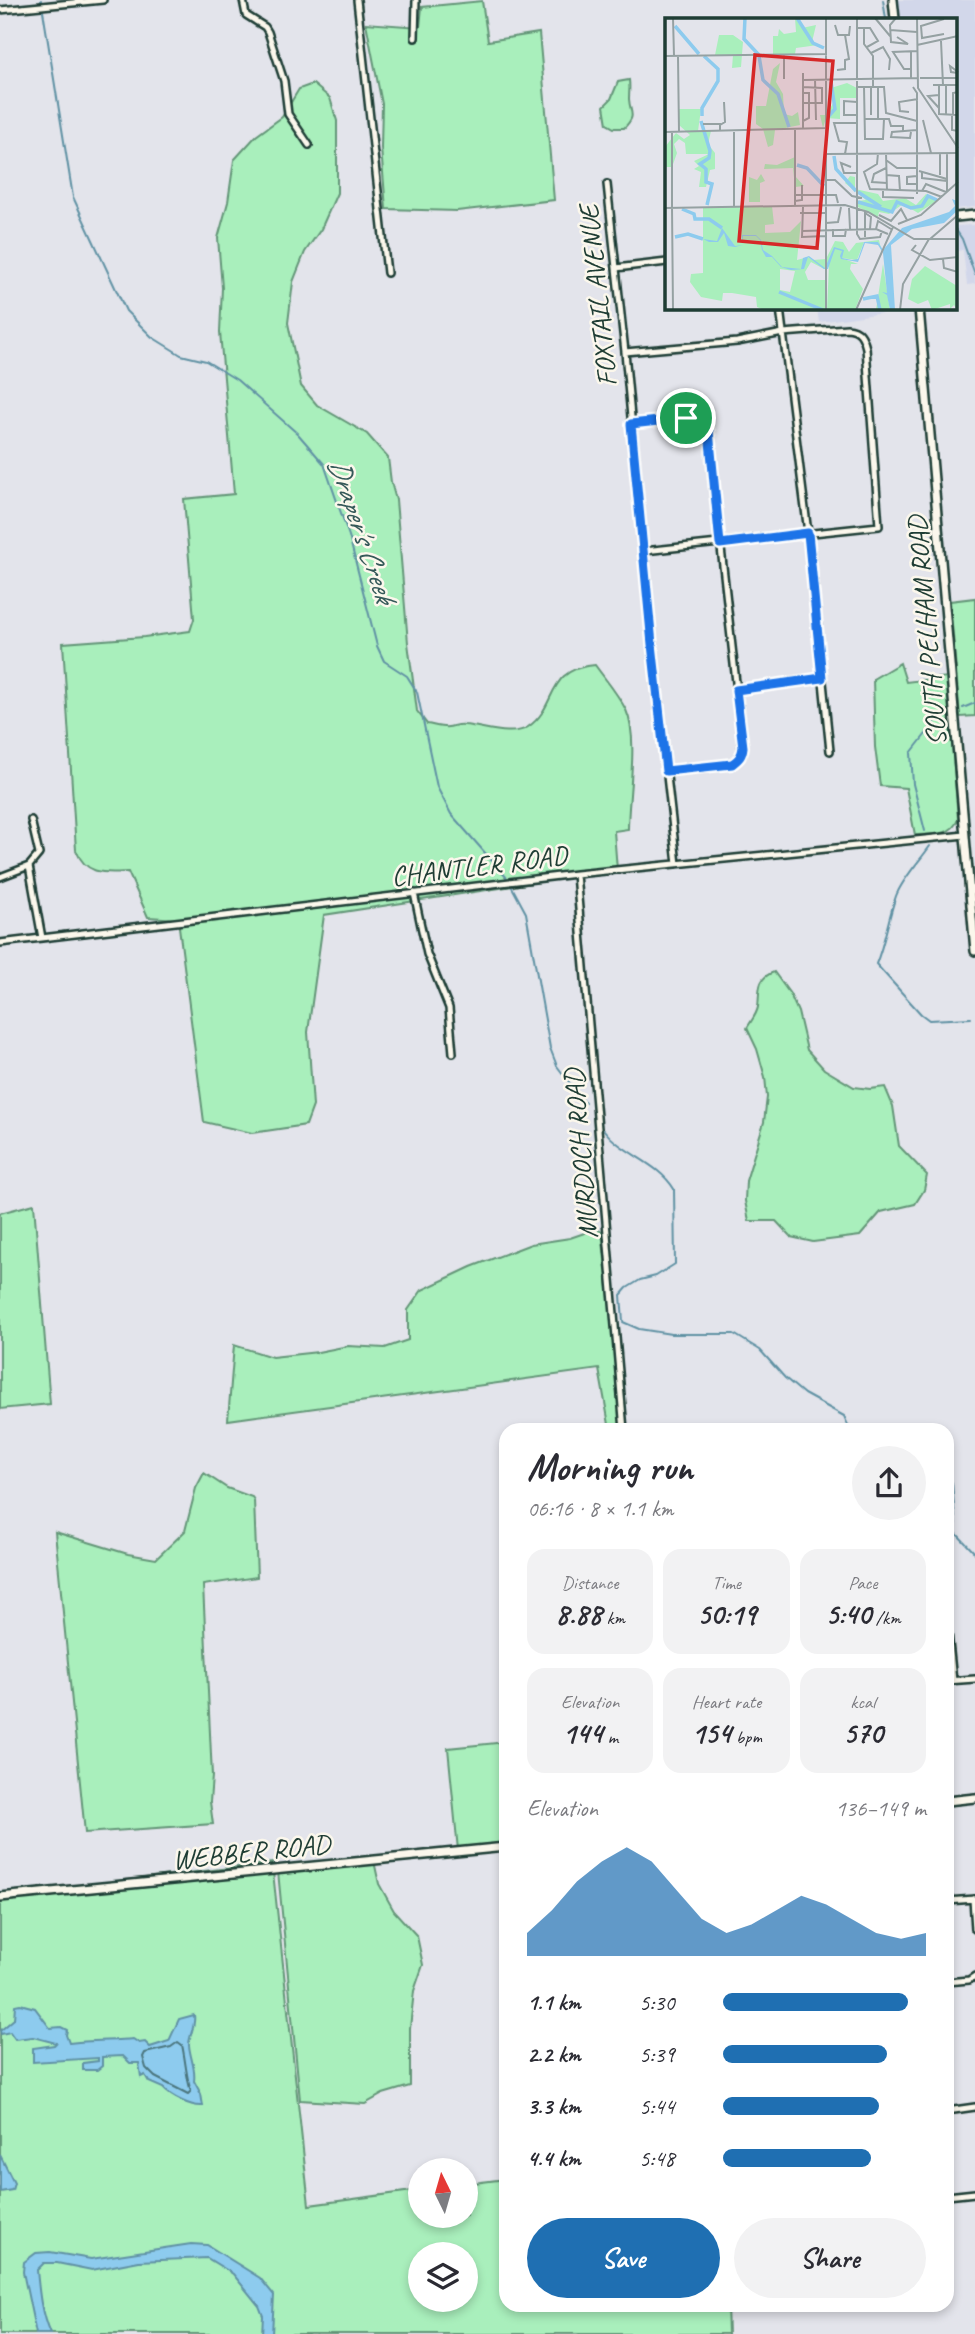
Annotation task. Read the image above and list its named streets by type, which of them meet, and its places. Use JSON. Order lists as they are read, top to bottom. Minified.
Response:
{"streets":{"main road":["SOUTH PELHAM ROAD","WEBBER ROAD"],"street":["FOXTAIL AVENUE","CHANTLER ROAD","MURDOCH ROAD"]},"crossings":[["FOXTAIL AVENUE","CHANTLER ROAD"],["SOUTH PELHAM ROAD","CHANTLER ROAD"],["CHANTLER ROAD","MURDOCH ROAD"]],"water":["Draper's Creek"],"north":"top","page":{"heading":["Morning run","06:16 · 8 × 1.1 km"],"stats":[["Distance","8.88 km"],["Time","50:19"],["Pace","5:40 /km"],["Elevation","144 m"],["Heart rate","154 bpm"],["kcal","570"]],"chart":["Elevation","136–149 m"],"list":[{"name":"1.1 km","note":"5:30"},{"name":"2.2 km","note":"5:39"},{"name":"3.3 km","note":"5:44"},{"name":"4.4 km","note":"5:48"}],"buttons":["Save","Share"]}}
